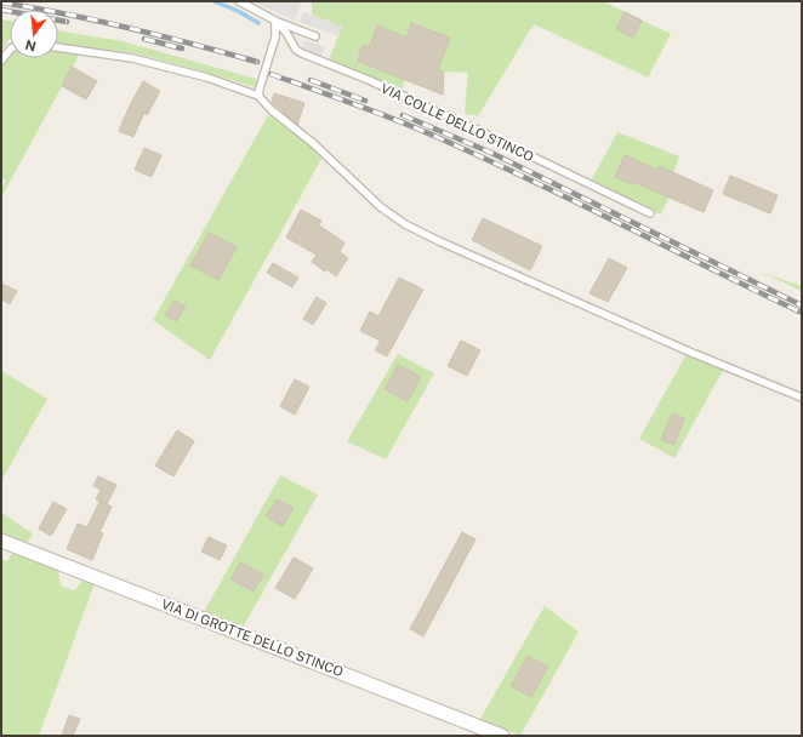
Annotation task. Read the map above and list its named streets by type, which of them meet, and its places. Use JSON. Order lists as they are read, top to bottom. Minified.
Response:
{"streets":{"street":["VIA DI GROTTE DELLO STINCO"],"lane":["VIA COLLE DELLO STINCO"]},"north":"bottom"}
